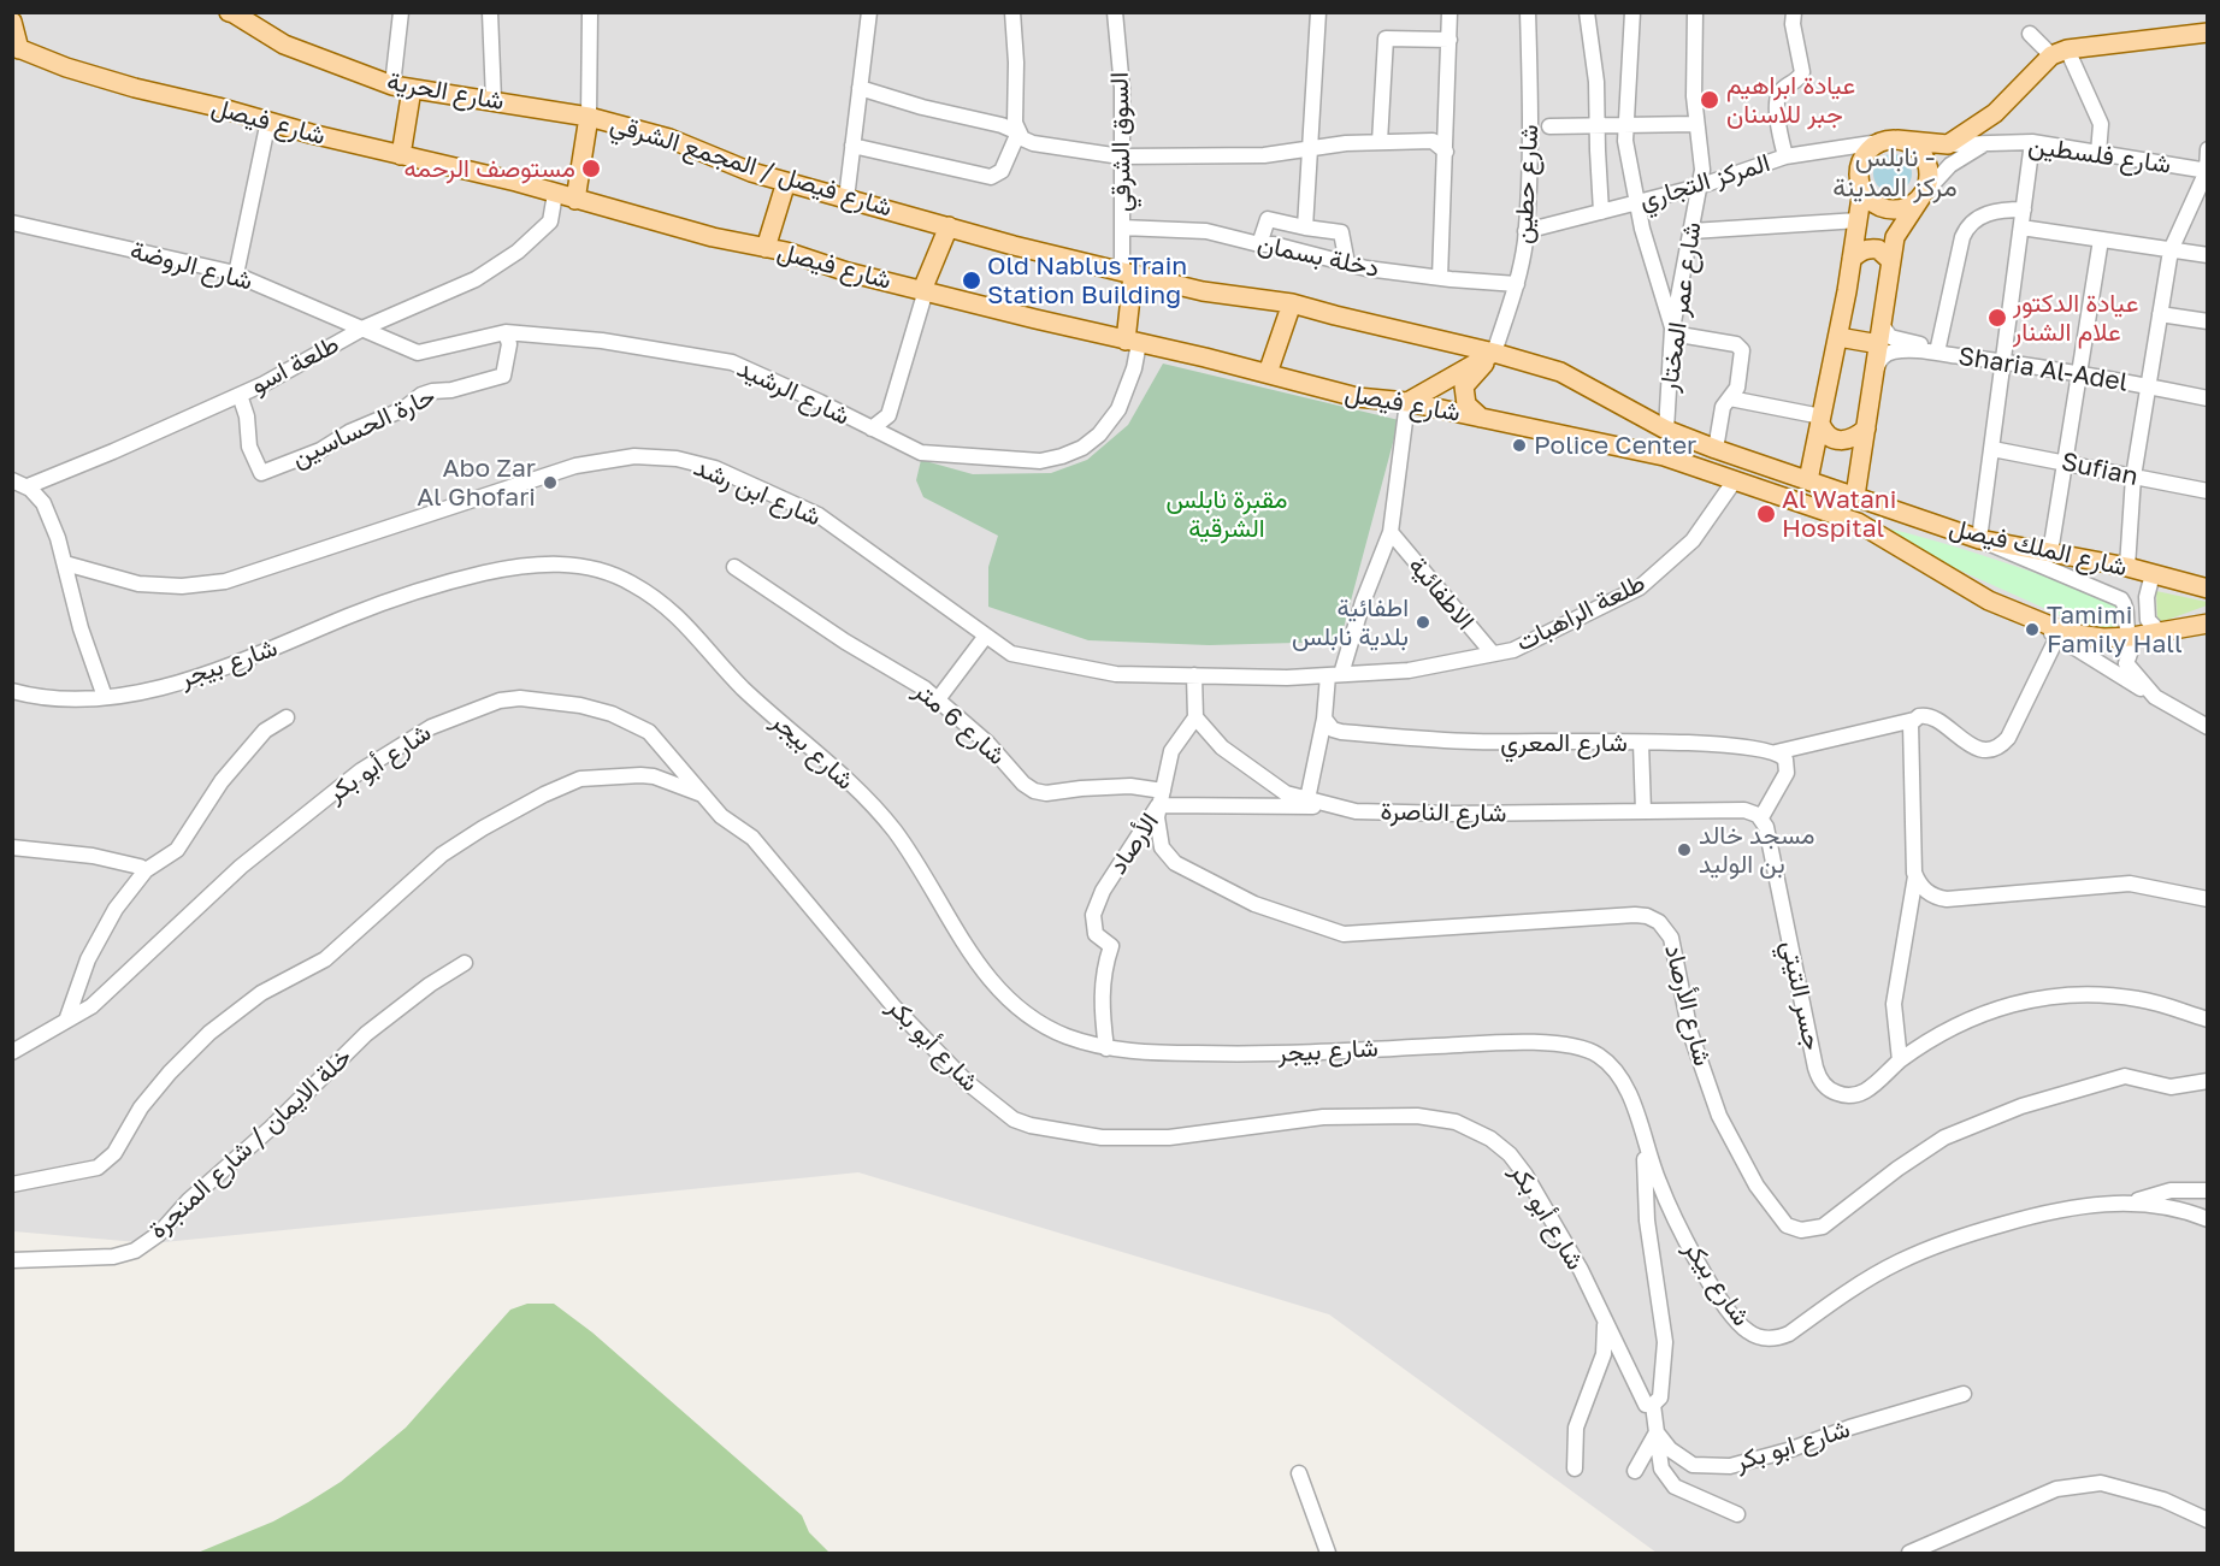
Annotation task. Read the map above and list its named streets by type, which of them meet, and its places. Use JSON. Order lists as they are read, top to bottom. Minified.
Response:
{"streets":{"main road":["شارع الحرية","شارع فيصل","شارع فيصل / المجمع الشرقي","شارع الملك فيصل"],"street":["السوق الشرقي","شارع فلسطين","المركز التجاري","شارع حطين","دخلة بسمان","شارع الروضة","شارع عمر المختار","طلعة اسو","Sharia Al-Adel","شارع الرشيد","حارة الحساسين","Sufian","شارع ابن رشد","الاطفائية","طلعة الراهبات","شارع بيجر","شارع 6 متر","شارع المعري","شارع أبو بكر","شارع الناصرة","الأرصاد","جسر التيتي","شارع الأرصاد","خلة الايمان / شارع المنجرة","شارع بيكر","شارع ابو بكر"]},"crossings":[["شارع الحرية","شارع فيصل / المجمع الشرقي"],["شارع فيصل","طلعة اسو"],["شارع فيصل","شارع الرشيد"],["شارع فيصل","طلعة الراهبات"],["السوق الشرقي","شارع فيصل / المجمع الشرقي"],["السوق الشرقي","دخلة بسمان"],["شارع فيصل / المجمع الشرقي","شارع حطين"],["شارع فيصل / المجمع الشرقي","شارع الملك فيصل"],["المركز التجاري","شارع حطين"],["المركز التجاري","شارع عمر المختار"],["شارع حطين","دخلة بسمان"],["شارع حطين","شارع الملك فيصل"],["شارع الروضة","طلعة اسو"],["شارع الروضة","شارع الرشيد"],["شارع عمر المختار","شارع الملك فيصل"],["طلعة اسو","شارع الرشيد"],["طلعة اسو","حارة الحساسين"],["شارع الرشيد","حارة الحساسين"],["شارع ابن رشد","طلعة الراهبات"],["الاطفائية","طلعة الراهبات"],["شارع بيجر","الأرصاد"],["شارع بيجر","شارع بيكر"],["شارع 6 متر","الأرصاد"],["شارع 6 متر","شارع الأرصاد"],["شارع الناصرة","الأرصاد"],["شارع الناصرة","جسر التيتي"],["شارع الناصرة","شارع الأرصاد"],["الأرصاد","شارع الأرصاد"]],"districts":["نابلس - مركز المدينة"],"parks":["مقبرة نابلس الشرقية"],"places":["عيادة ابراهيم جبر للاسنان","مستوصف الرحمه","Old Nablus Train Station Building","عيادة الدكتور علام الشنار","Police Center","Abo Zar Al Ghofari","Al Watani Hospital","اطفائية بلدية نابلس","Tamimi Family Hall","مسجد خالد بن الوليد"]}
